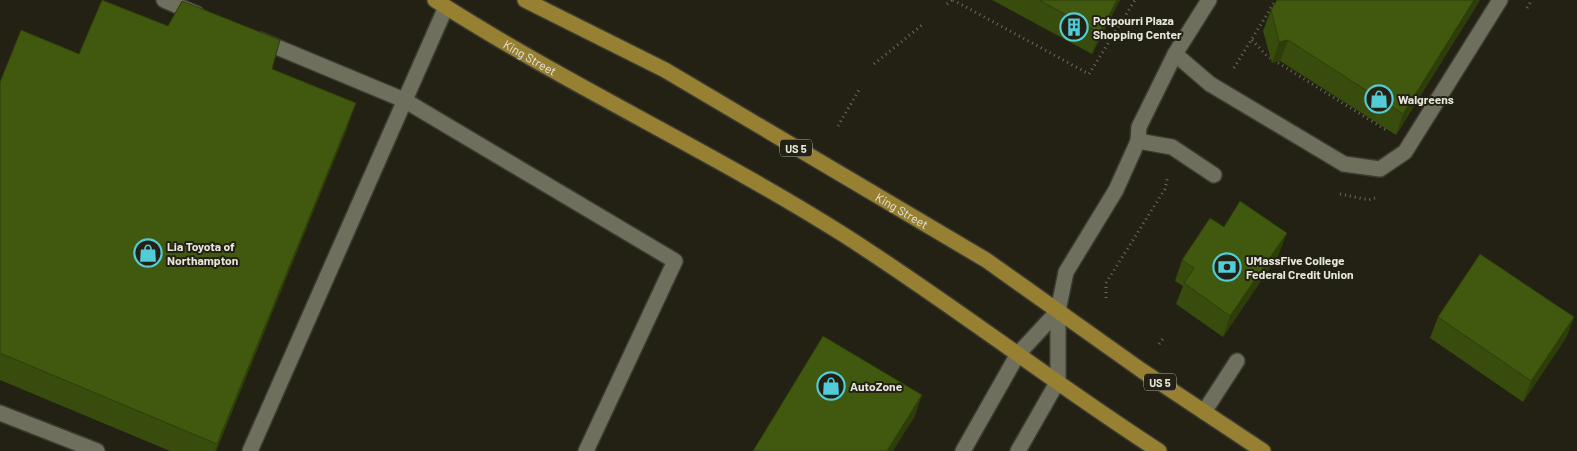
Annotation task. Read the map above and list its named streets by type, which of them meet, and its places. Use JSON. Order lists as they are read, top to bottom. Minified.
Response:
{"streets":{"main road":["King Street","US 5"]},"places":{"building":["Potpourri Plaza Shopping Center"],"shop":["Walgreens","Lia Toyota of Northampton","AutoZone"],"bank":["UMassFive College Federal Credit Union"]}}
